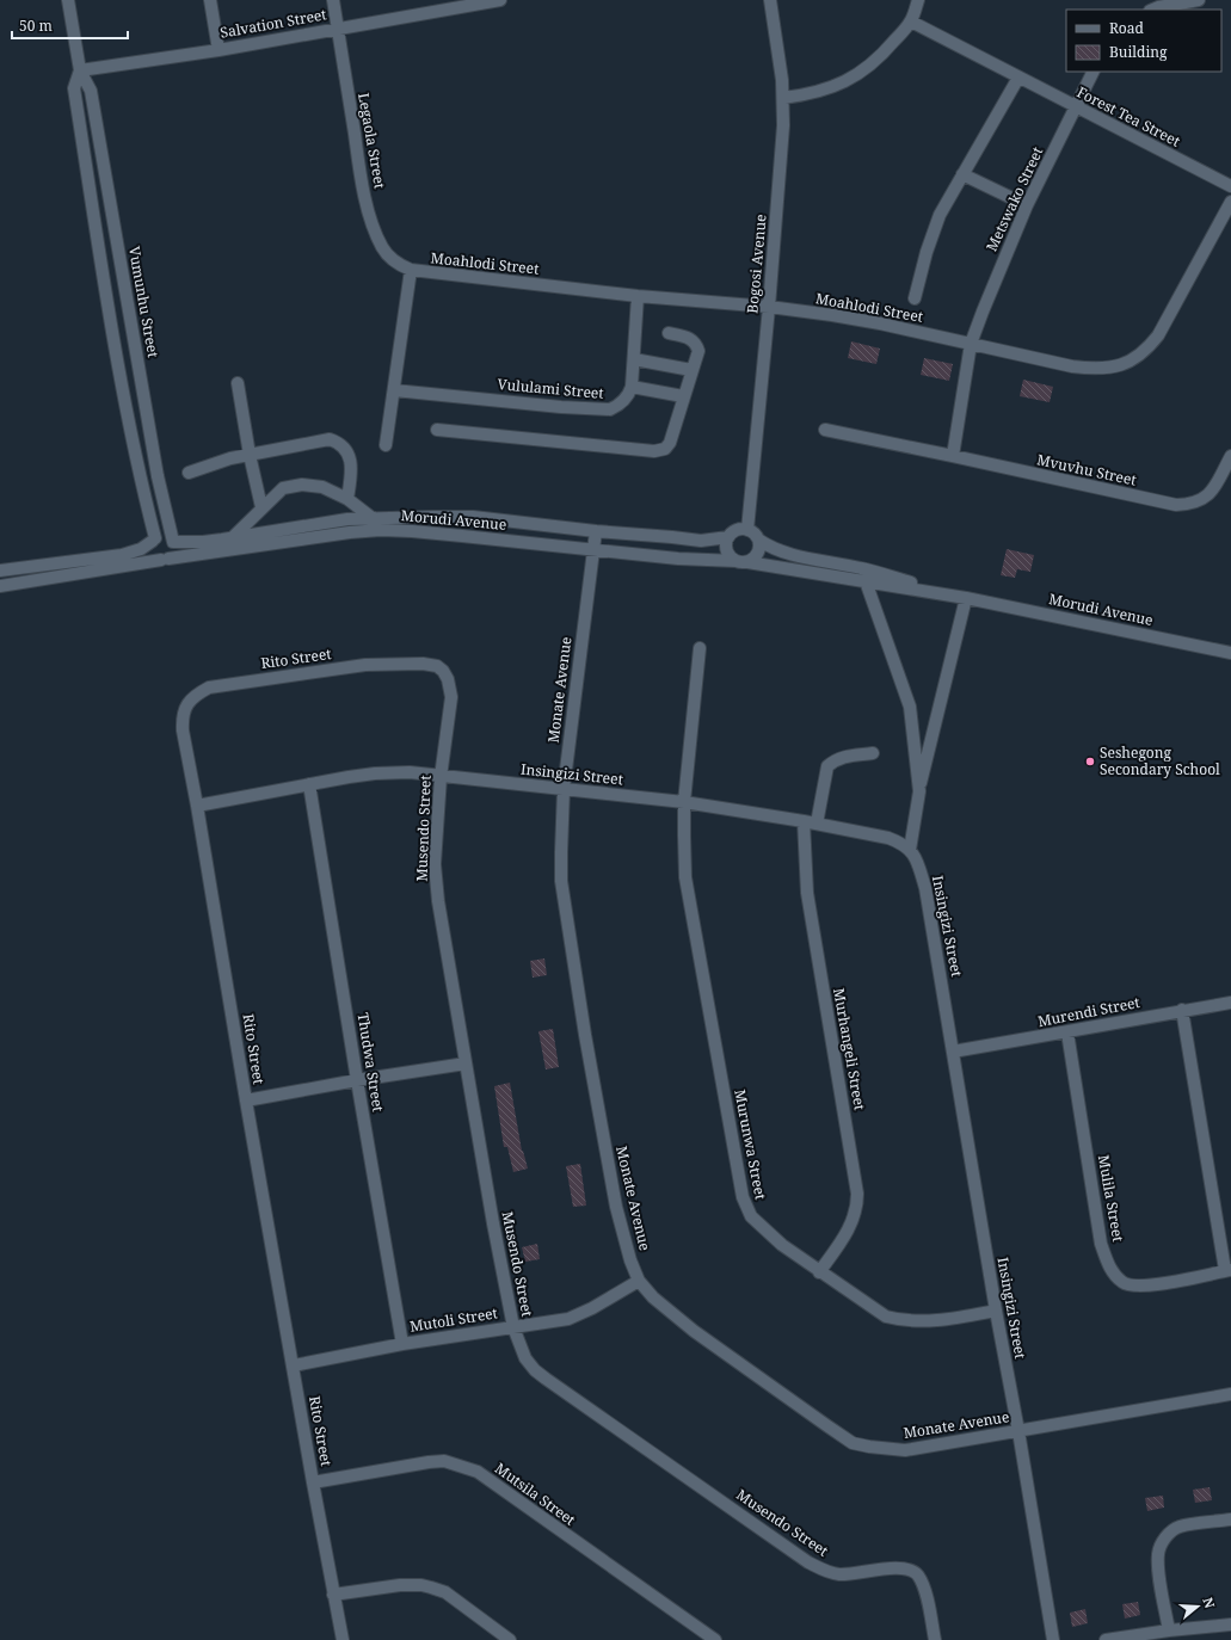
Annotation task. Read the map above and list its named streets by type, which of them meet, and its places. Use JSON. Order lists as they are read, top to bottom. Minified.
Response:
{"streets":{"street":["Salvation Street","Forest Tea Street","Legaola Street","Metswako Street","Moahlodi Street","Bogosi Avenue","Vumunhu Street","Vululami Street","Mvuvhu Street","Morudi Avenue","Rito Street","Monate Avenue","Insingizi Street","Musendo Street","Murendi Street","Murhangeli Street","Thudwa Street","Murunwa Street","Mulila Street","Mutoli Street","Mutsila Street"]},"crossings":[["Salvation Street","Legaola Street"],["Salvation Street","Vumunhu Street"],["Forest Tea Street","Metswako Street"],["Legaola Street","Moahlodi Street"],["Metswako Street","Moahlodi Street"],["Moahlodi Street","Bogosi Avenue"],["Moahlodi Street","Vululami Street"],["Bogosi Avenue","Morudi Avenue"],["Vumunhu Street","Morudi Avenue"],["Morudi Avenue","Monate Avenue"],["Rito Street","Insingizi Street"],["Rito Street","Musendo Street"],["Rito Street","Mutoli Street"],["Rito Street","Mutsila Street"],["Monate Avenue","Insingizi Street"],["Monate Avenue","Mutoli Street"],["Insingizi Street","Musendo Street"],["Insingizi Street","Murendi Street"],["Insingizi Street","Murhangeli Street"],["Insingizi Street","Thudwa Street"],["Insingizi Street","Murunwa Street"],["Musendo Street","Mutoli Street"],["Murendi Street","Mulila Street"],["Murhangeli Street","Murunwa Street"],["Thudwa Street","Mutoli Street"]],"places":["Seshegong Secondary School"],"legend":["Road","Building"],"scale_bar":"50 m","north":"right"}
